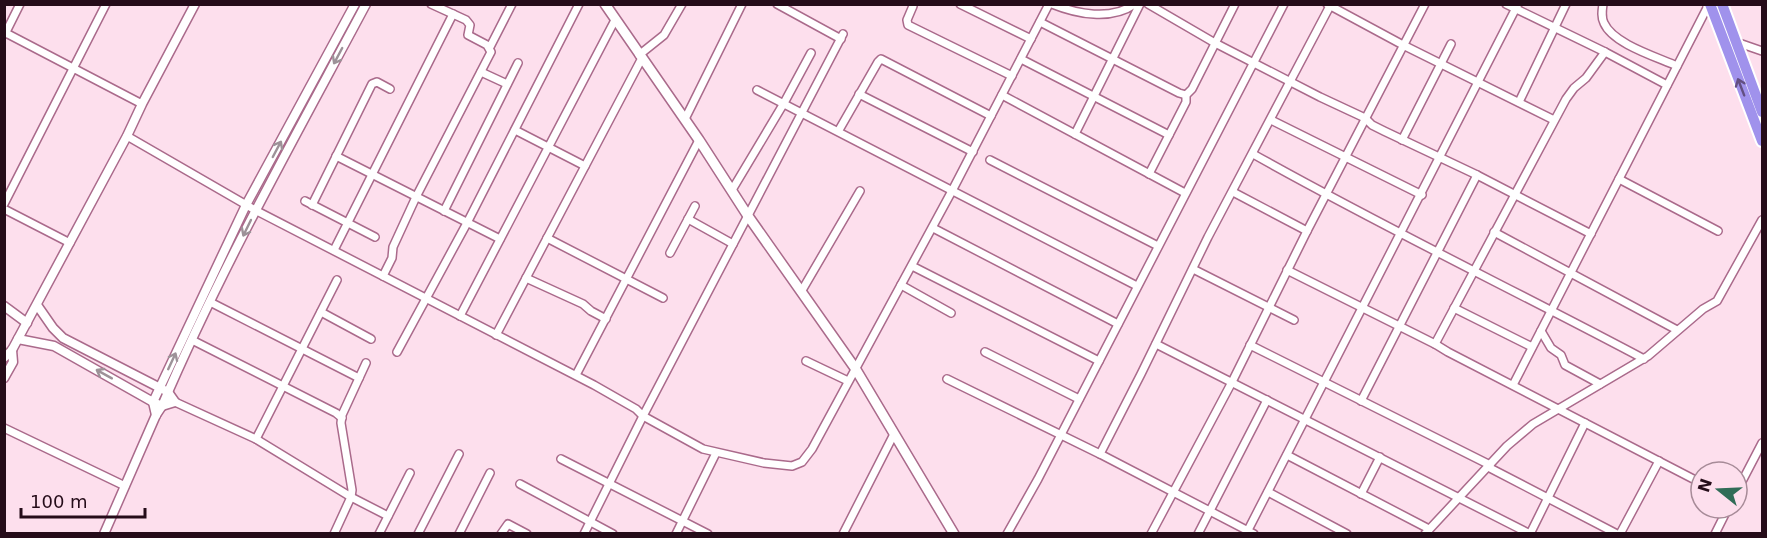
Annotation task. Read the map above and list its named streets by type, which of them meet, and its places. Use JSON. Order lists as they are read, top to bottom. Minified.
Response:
{"scale_bar":"100 m","north":"left"}
